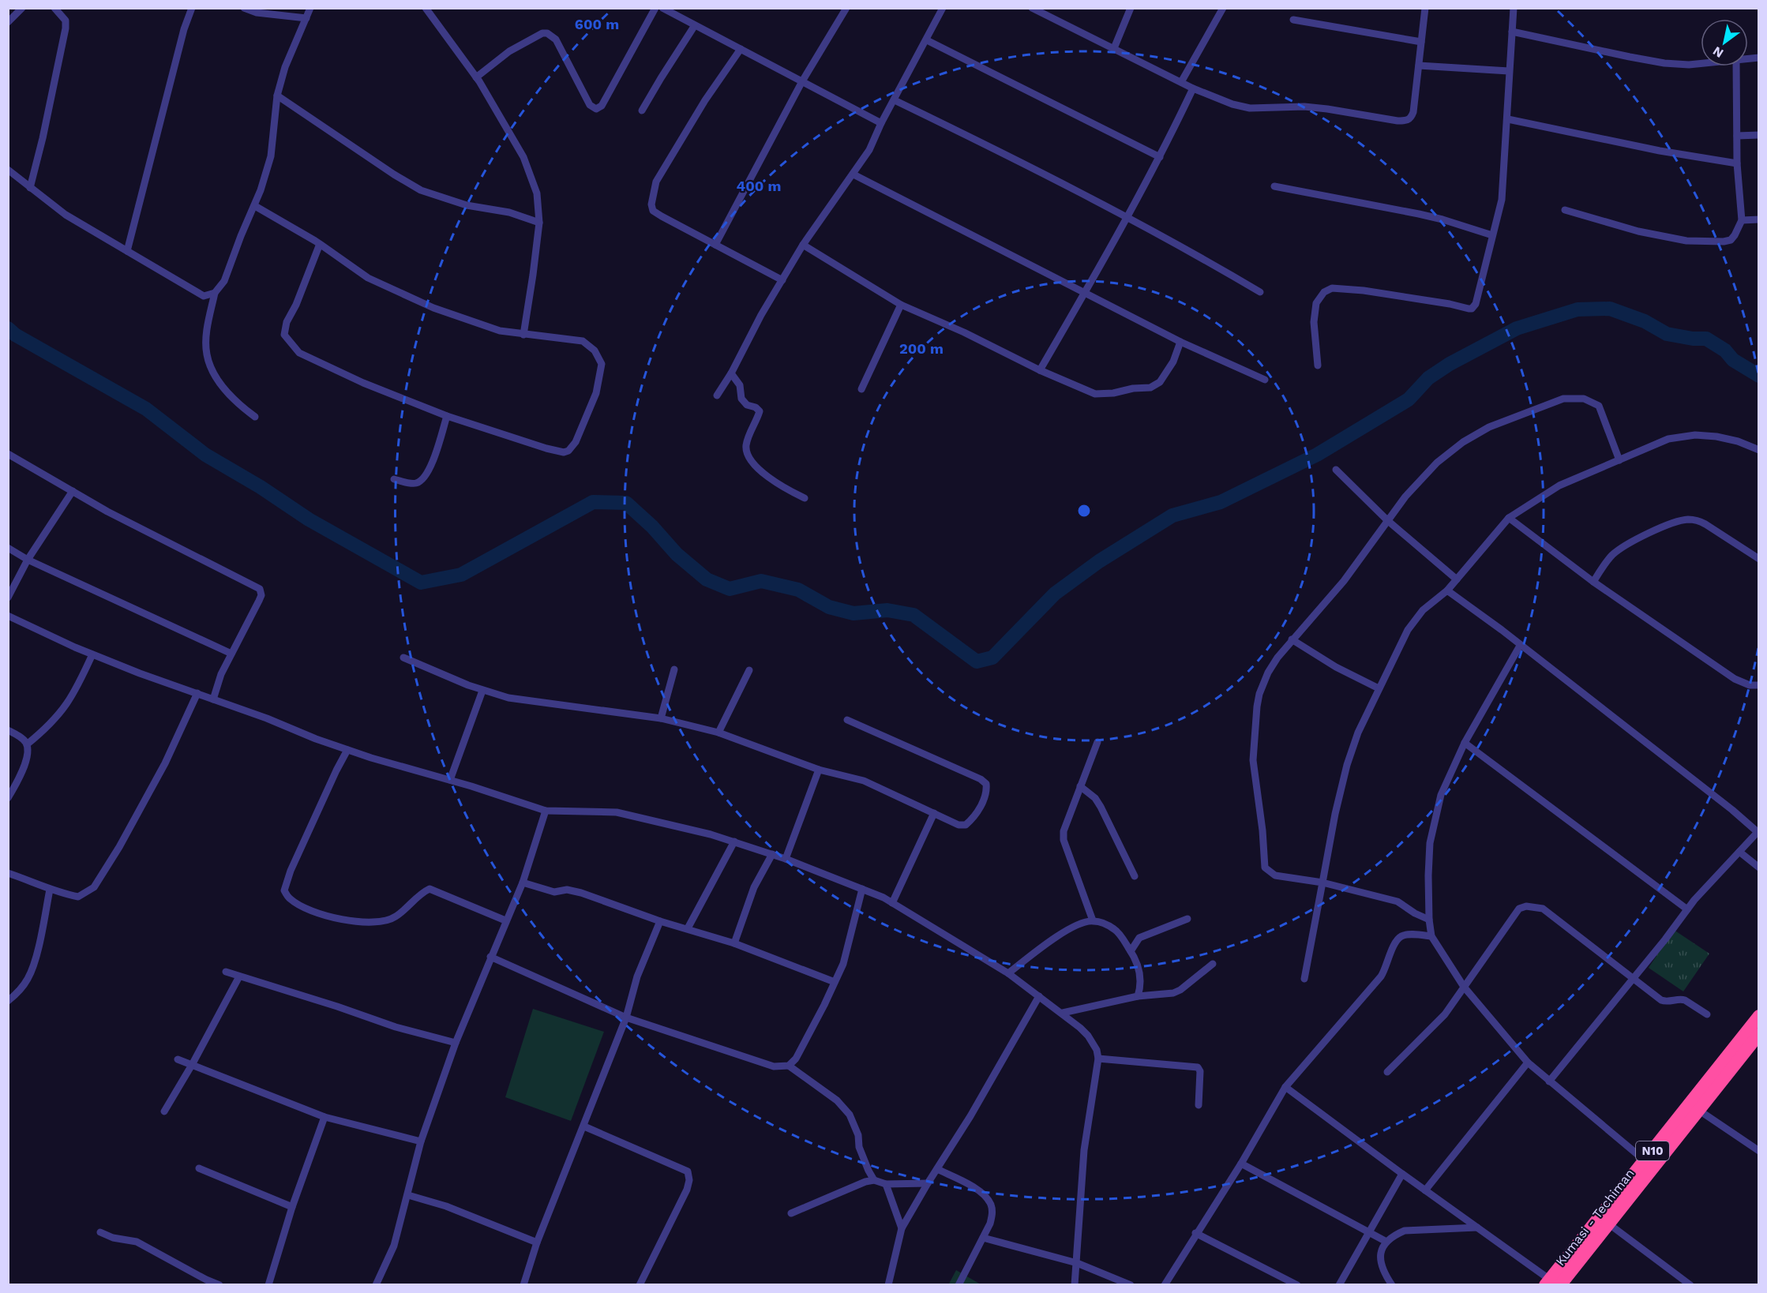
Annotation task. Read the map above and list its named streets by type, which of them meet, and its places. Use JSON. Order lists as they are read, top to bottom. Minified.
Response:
{"streets":{"highway":["N10","Kumasi - Techiman"]},"crossings":[["N10","Kumasi - Techiman"]],"north":"bottom left","rings":["600 m","400 m","200 m"]}
